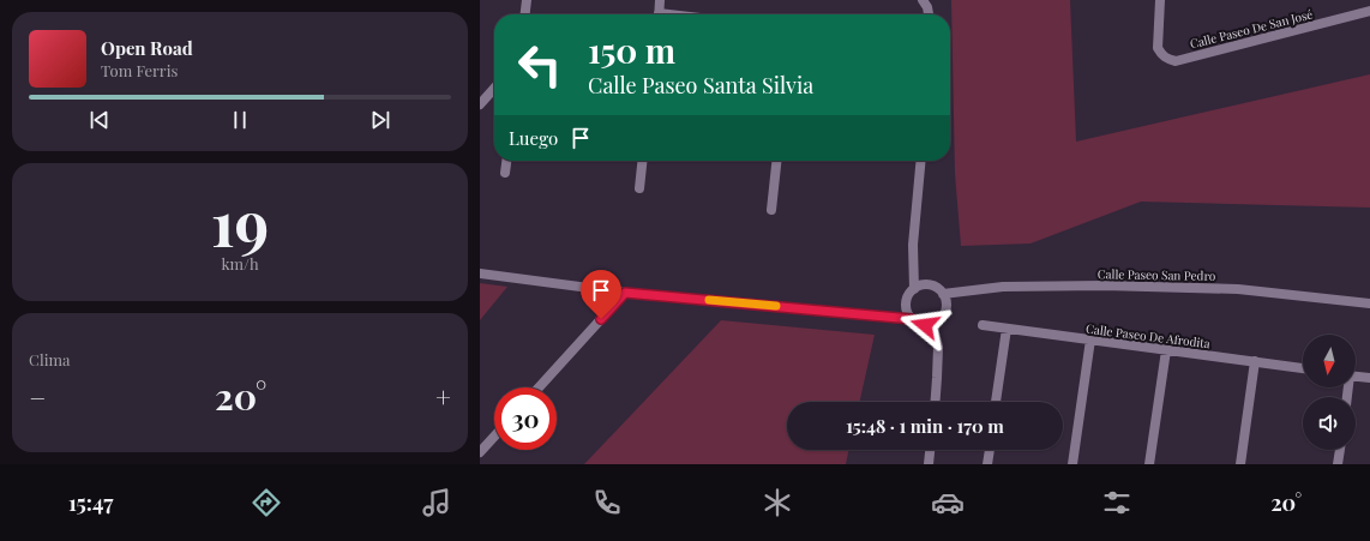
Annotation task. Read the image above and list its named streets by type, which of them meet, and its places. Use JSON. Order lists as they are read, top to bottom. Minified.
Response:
{"streets":{"street":["Calle Paseo De San José","Calle Paseo San Pedro","Calle Paseo De Afrodita"]},"north":"bottom","page":{"turn":["150 m","Calle Paseo Santa Silvia"],"song":["Open Road","Tom Ferris"],"then":"Luego","tile":[["19","km/h"],"Clima"],"heat":["−","20°","+"],"limit":"30","trip":"15:48 · 1 min · 170 m","tabs":["15:47","20°"]}}
